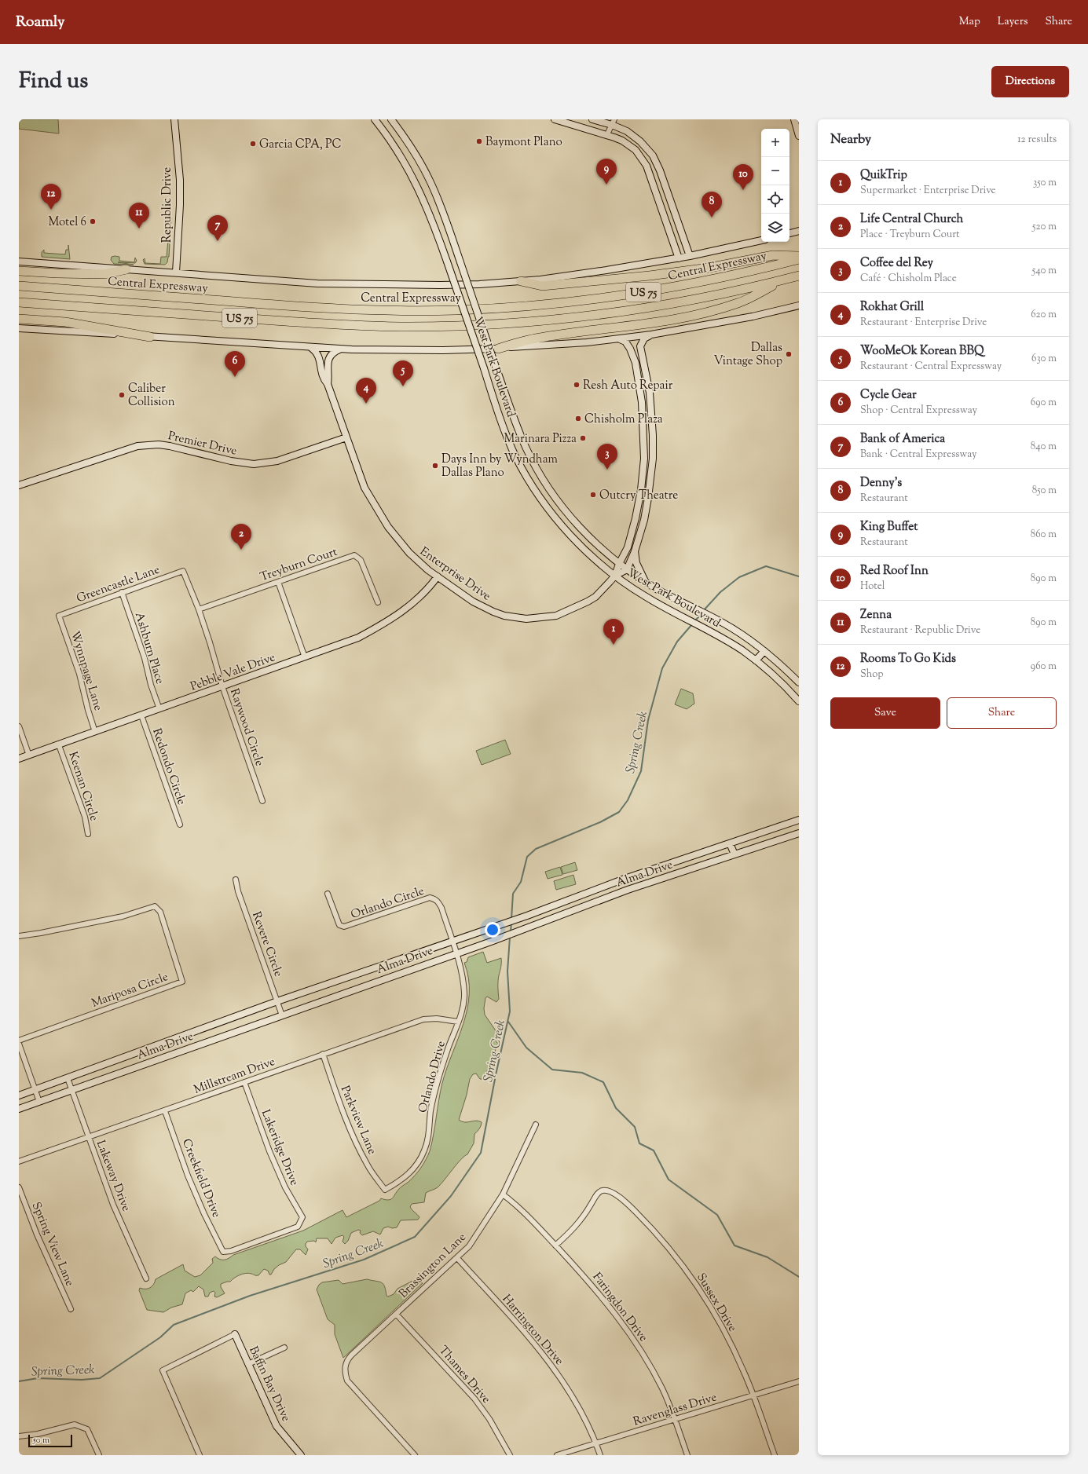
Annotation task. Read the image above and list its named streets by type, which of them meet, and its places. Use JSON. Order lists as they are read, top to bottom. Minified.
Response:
{"streets":{"highway":["Central Expressway","US 75"],"main road":["Republic Drive","West Park Boulevard","Premier Drive","Enterprise Drive","Pebble Vale Drive","Alma Drive","Baffin Bay Drive"],"street":["Treyburn Court","Greencastle Lane","Ashburn Place","Wynnpage Lane","Raywood Circle","Redondo Circle","Keenan Circle","Orlando Circle","Revere Circle","Mariposa Circle","Millstream Drive","Orlando Drive","Parkview Lane","Lakeridge Drive","Lakeway Drive","Creekfield Drive","Spring View Lane","Brassington Lane","Sussex Drive","Faringdon Drive","Harrington Drive","Thames Drive","Ravenglass Drive"]},"crossings":[["Republic Drive","Central Expressway"],["West Park Boulevard","Enterprise Drive"],["Premier Drive","Enterprise Drive"],["Treyburn Court","Raywood Circle"],["Enterprise Drive","Pebble Vale Drive"],["Greencastle Lane","Ashburn Place"],["Greencastle Lane","Wynnpage Lane"],["Greencastle Lane","Raywood Circle"],["Ashburn Place","Pebble Vale Drive"],["Wynnpage Lane","Pebble Vale Drive"],["Pebble Vale Drive","Raywood Circle"],["Pebble Vale Drive","Redondo Circle"],["Pebble Vale Drive","Keenan Circle"],["Alma Drive","Orlando Circle"],["Alma Drive","Revere Circle"],["Alma Drive","Orlando Drive"],["Alma Drive","Lakeway Drive"],["Orlando Circle","Orlando Drive"],["Millstream Drive","Orlando Drive"],["Millstream Drive","Parkview Lane"],["Millstream Drive","Lakeridge Drive"],["Millstream Drive","Lakeway Drive"],["Millstream Drive","Creekfield Drive"],["Orlando Drive","Parkview Lane"],["Lakeridge Drive","Creekfield Drive"],["Brassington Lane","Faringdon Drive"],["Brassington Lane","Harrington Drive"],["Brassington Lane","Thames Drive"],["Sussex Drive","Faringdon Drive"],["Sussex Drive","Ravenglass Drive"],["Faringdon Drive","Ravenglass Drive"],["Harrington Drive","Ravenglass Drive"]],"water":["Spring Creek"],"places":["Baymont Plano","Garcia CPA, PC","Motel 6","Dallas Vintage Shop","Resh Auto Repair","Caliber Collision","Chisholm Plaza","Marinara Pizza","Days Inn by Wyndham Dallas Plano","Outcry Theatre"],"scale_bar":"50 m","page":{"header":"Roamly","nav":["Map","Layers","Share"],"title":"Find us","buttons":["Directions",["Save","Share"]],"heading":["Nearby","12 results"],"map_buttons":["+","−"],"pins":["9","10","12","8","11","7","6","5","4","3","2","1"],"list":[{"mark":"1","name":"QuikTrip","note":"Supermarket · Enterprise Drive","value":"350 m"},{"mark":"2","name":"Life Central Church","note":"Place · Treyburn Court","value":"520 m"},{"mark":"3","name":"Coffee del Rey","note":"Café · Chisholm Place","value":"540 m"},{"mark":"4","name":"Rokhat Grill","note":"Restaurant · Enterprise Drive","value":"620 m"},{"mark":"5","name":"WooMeOk Korean BBQ","note":"Restaurant · Central Expressway","value":"630 m"},{"mark":"6","name":"Cycle Gear","note":"Shop · Central Expressway","value":"690 m"},{"mark":"7","name":"Bank of America","note":"Bank · Central Expressway","value":"840 m"},{"mark":"8","name":"Denny's","note":"Restaurant","value":"850 m"},{"mark":"9","name":"King Buffet","note":"Restaurant","value":"860 m"},{"mark":"10","name":"Red Roof Inn","note":"Hotel","value":"890 m"},{"mark":"11","name":"Zenna","note":"Restaurant · Republic Drive","value":"890 m"},{"mark":"12","name":"Rooms To Go Kids","note":"Shop","value":"960 m"}],"scale":"50 m"}}
